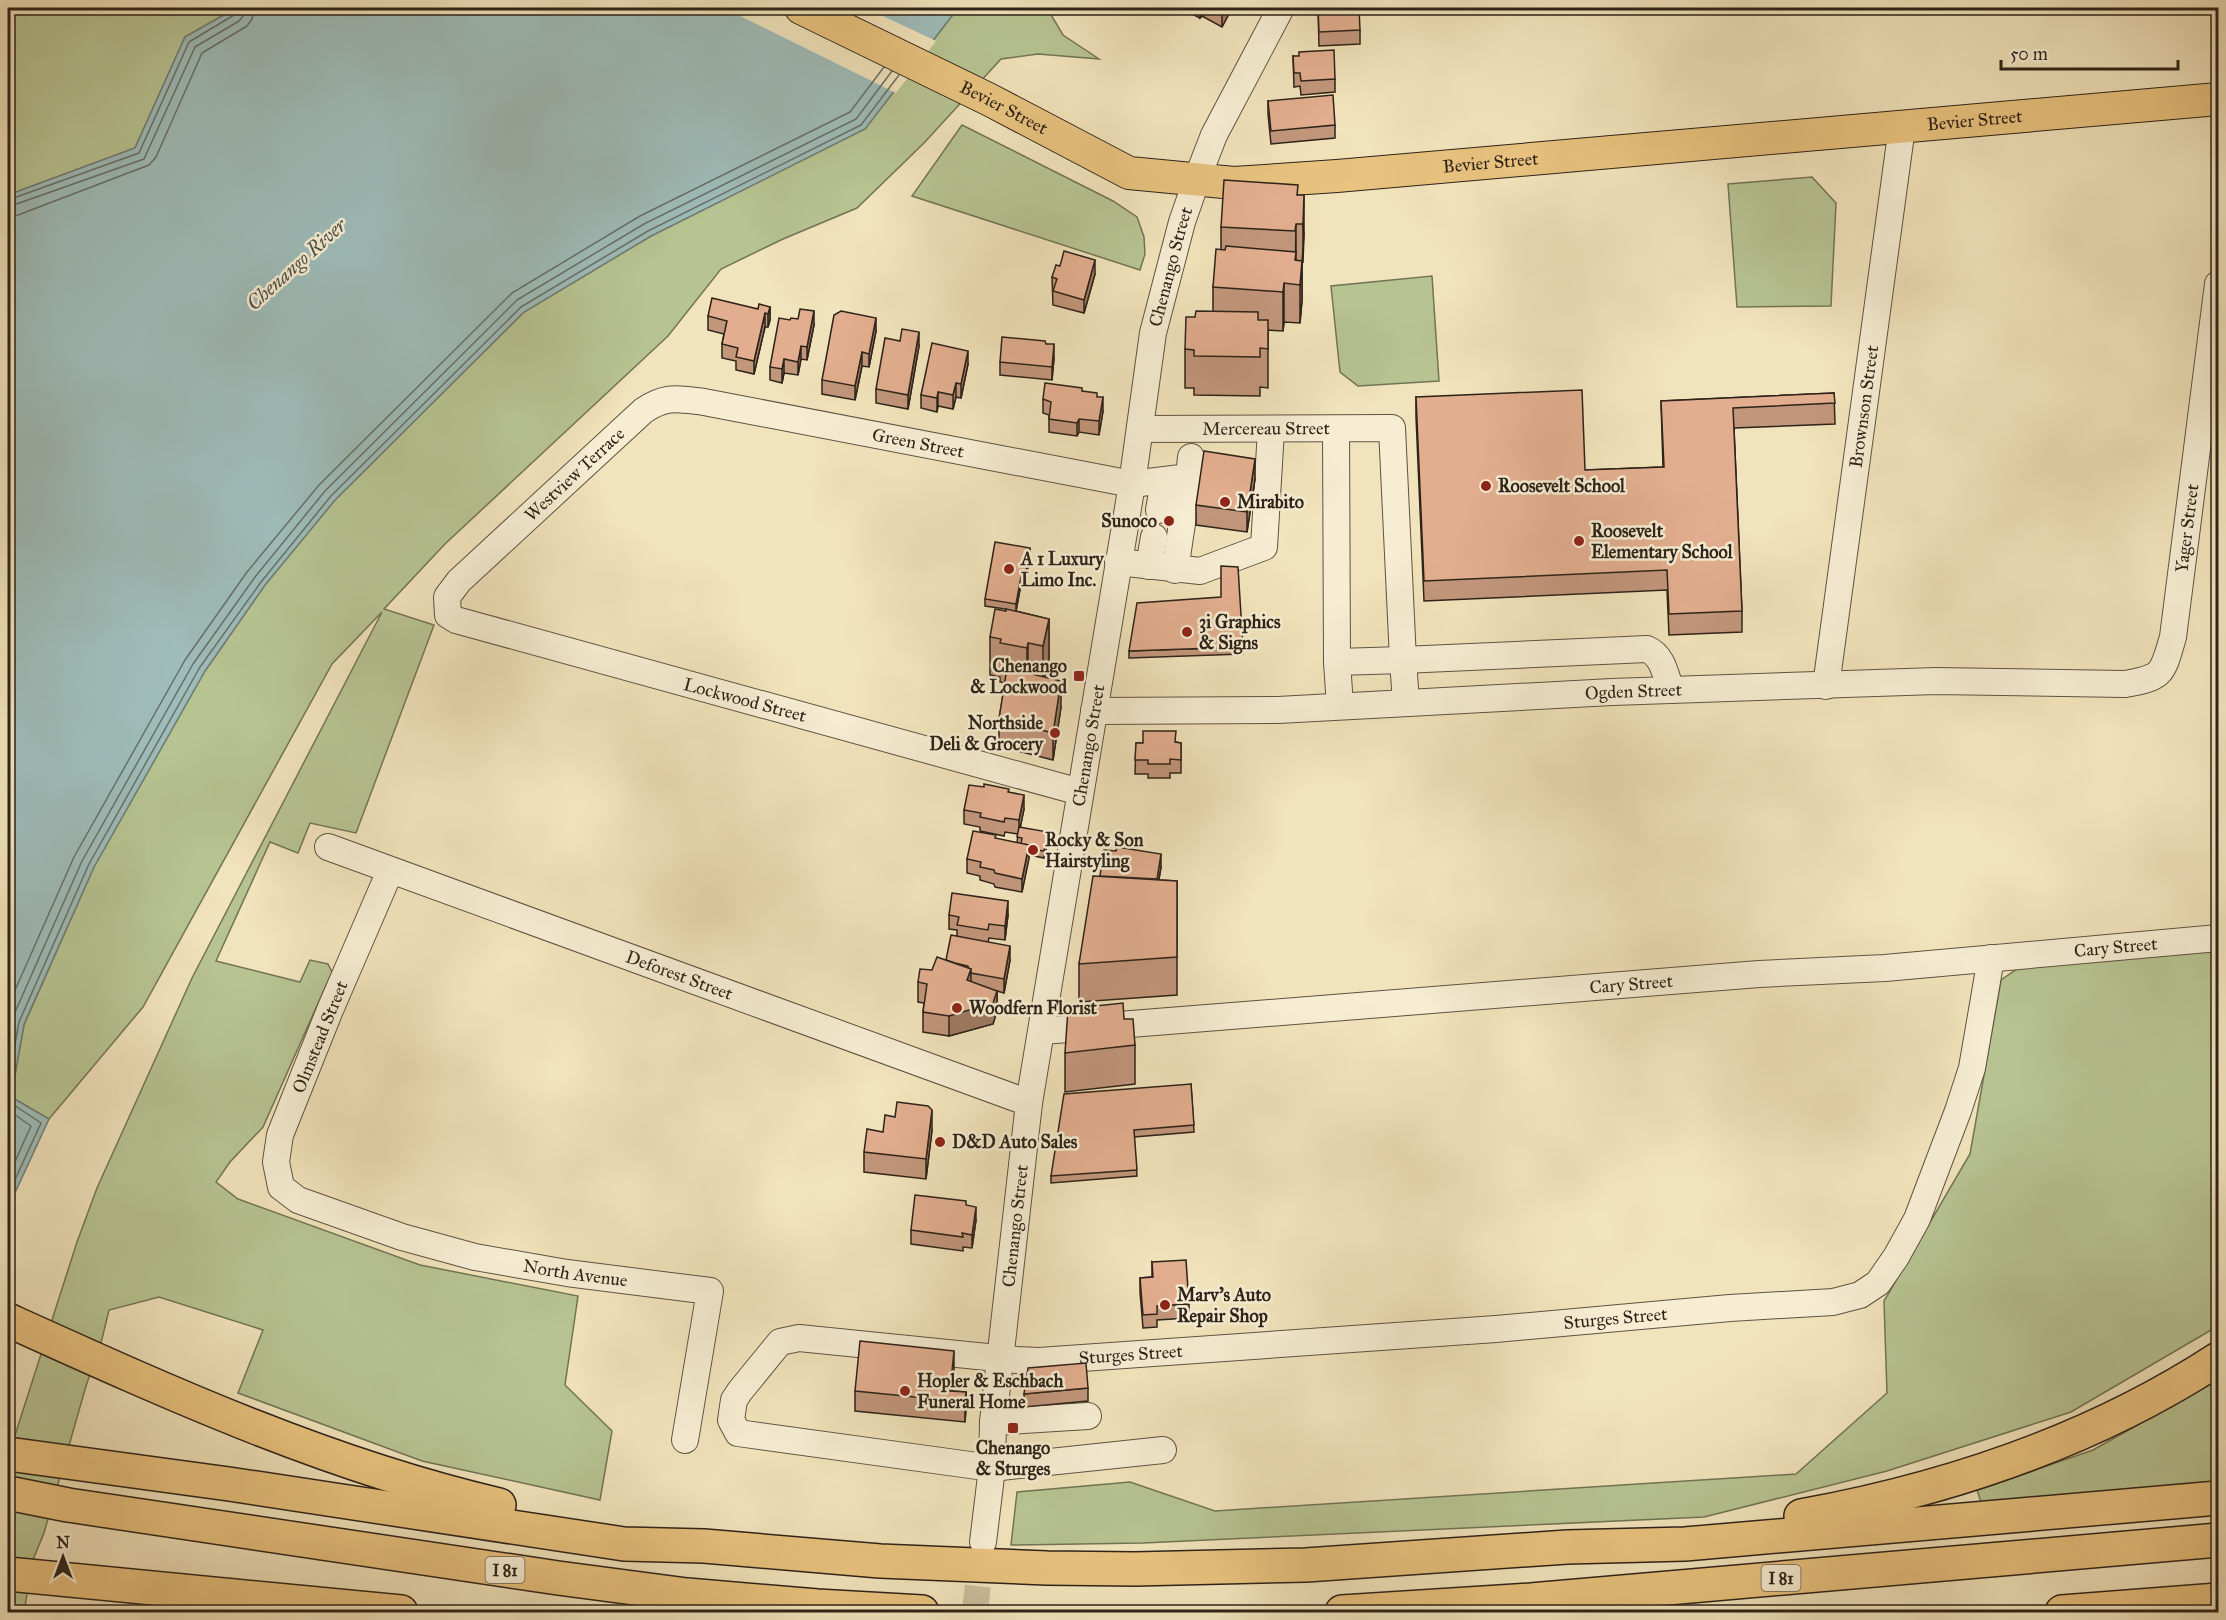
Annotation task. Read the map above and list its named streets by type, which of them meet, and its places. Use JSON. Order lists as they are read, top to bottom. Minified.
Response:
{"streets":{"highway":["I 81"],"main road":["Bevier Street"],"street":["Chenango Street","Brownson Street","Mercereau Street","Green Street","Westview Terrace","Yager Street","Ogden Street","Lockwood Street","Cary Street","Deforest Street","Olmstead Street","North Avenue","Sturges Street"]},"crossings":[["Bevier Street","Chenango Street"],["Bevier Street","Brownson Street"],["Chenango Street","Mercereau Street"],["Chenango Street","Green Street"],["Chenango Street","Ogden Street"],["Chenango Street","Lockwood Street"],["Chenango Street","Cary Street"],["Chenango Street","Deforest Street"],["Chenango Street","Sturges Street"],["Brownson Street","Ogden Street"],["Green Street","Westview Terrace"],["Westview Terrace","Lockwood Street"],["Yager Street","Ogden Street"],["Cary Street","Sturges Street"],["Deforest Street","Olmstead Street"],["Olmstead Street","North Avenue"]],"water":["Chenango River"],"places":{"other":["Roosevelt School","Mirabito","Sunoco","Roosevelt Elementary School","A 1 Luxury Limo Inc.","3i Graphics & Signs","Northside Deli & Grocery","Rocky & Son Hairstyling","Woodfern Florist","D&D Auto Sales","Marv's Auto Repair Shop","Hopler & Eschbach Funeral Home"],"transit":["Chenango & Lockwood","Chenango & Sturges"]},"scale_bar":"50 m","north":"top"}
